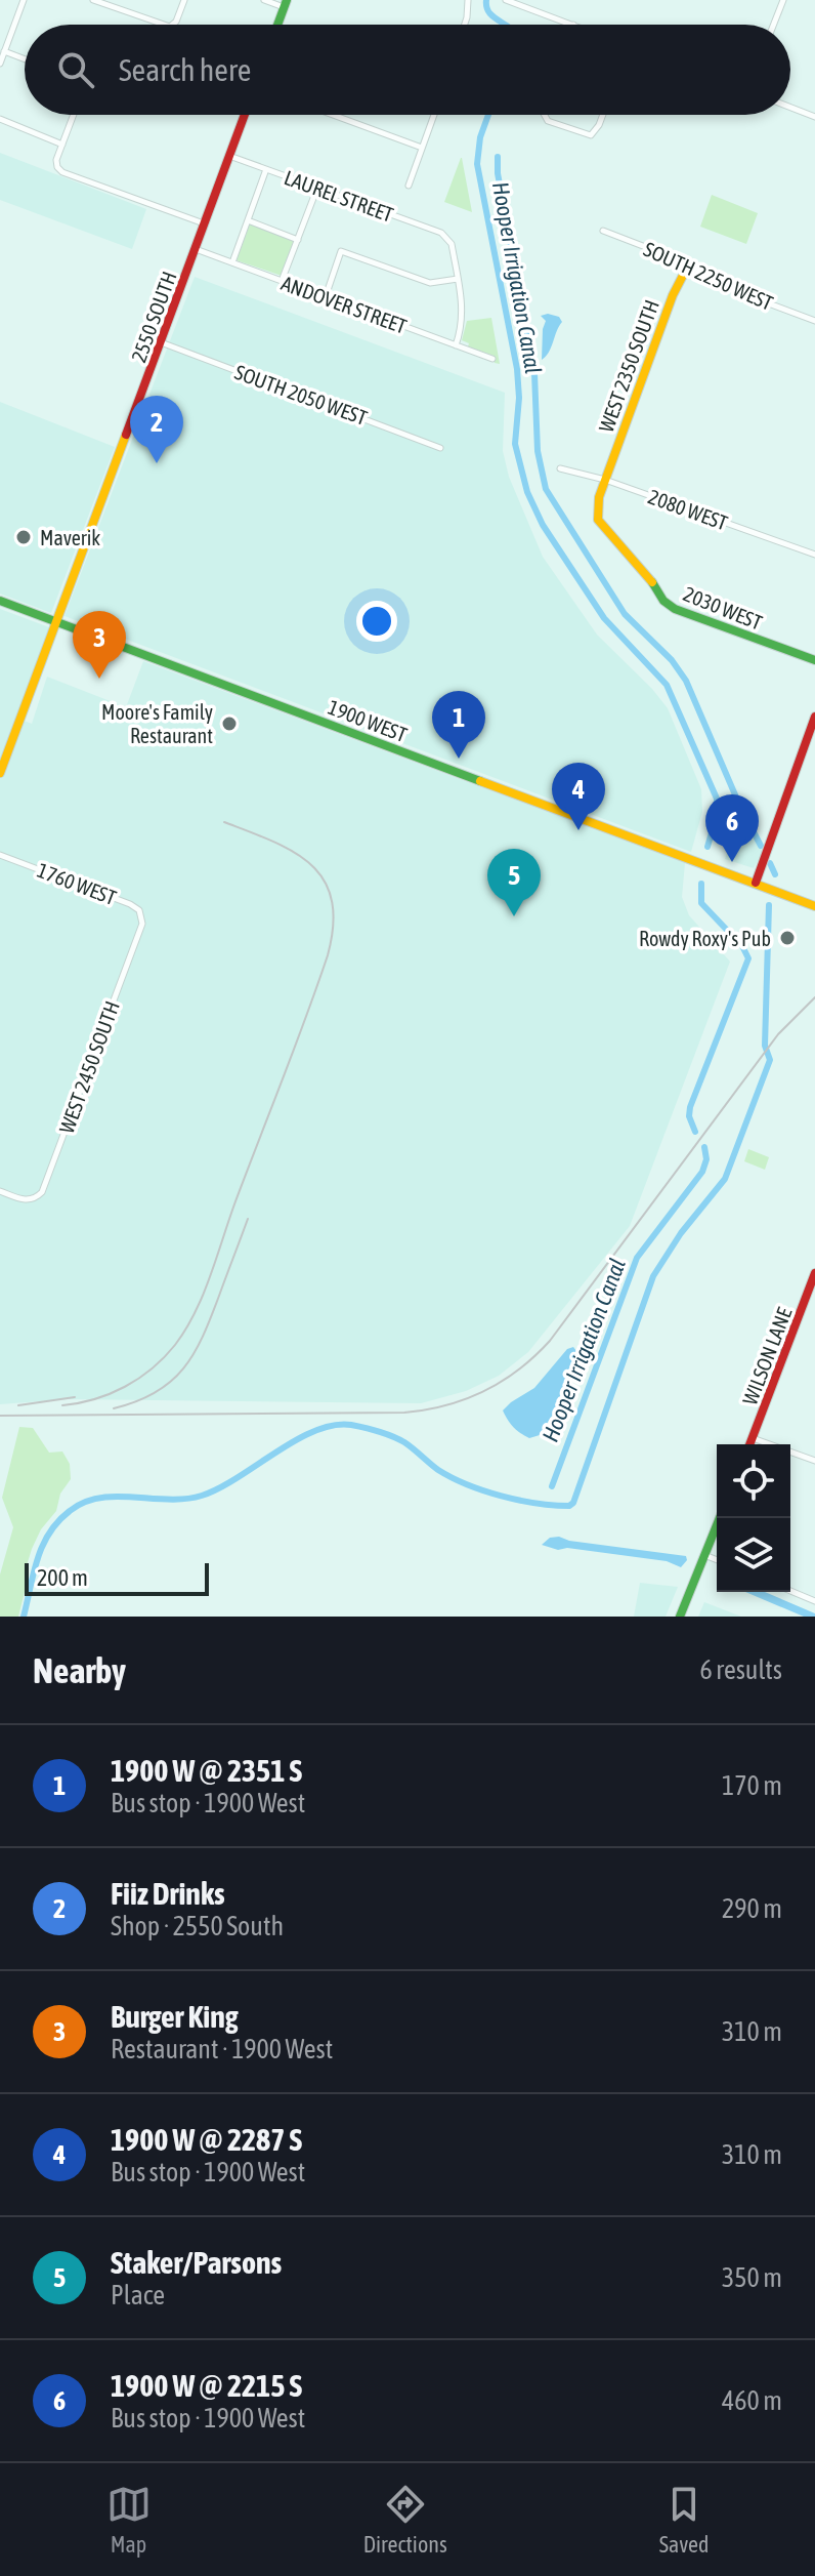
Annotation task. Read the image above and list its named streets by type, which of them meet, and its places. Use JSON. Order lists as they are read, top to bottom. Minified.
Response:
{"streets":{"main road":["2550 SOUTH","WEST 2350 SOUTH","2030 WEST","1900 WEST","WILSON LANE"],"street":["LAUREL STREET","SOUTH 2250 WEST","ANDOVER STREET","SOUTH 2050 WEST","2080 WEST","1760 WEST","WEST 2450 SOUTH"]},"crossings":[["LAUREL STREET","2550 SOUTH"],["SOUTH 2250 WEST","WEST 2350 SOUTH"],["ANDOVER STREET","2550 SOUTH"],["2550 SOUTH","SOUTH 2050 WEST"],["2550 SOUTH","1900 WEST"],["WEST 2350 SOUTH","2080 WEST"],["WEST 2350 SOUTH","2030 WEST"],["2080 WEST","2030 WEST"],["1760 WEST","WEST 2450 SOUTH"]],"water":["Hooper Irrigation Canal"],"places":["Maverik","Moore's Family Restaurant","Rowdy Roxy's Pub"],"scale_bar":"200 m","page":{"search":"Search here","pins":["2","3","1","4","6","5"],"scale":"200 m","heading":["Nearby","6 results"],"list":[{"mark":"1","name":"1900 W @ 2351 S","note":"Bus stop · 1900 West","value":"170 m"},{"mark":"2","name":"Fiiz Drinks","note":"Shop · 2550 South","value":"290 m"},{"mark":"3","name":"Burger King","note":"Restaurant · 1900 West","value":"310 m"},{"mark":"4","name":"1900 W @ 2287 S","note":"Bus stop · 1900 West","value":"310 m"},{"mark":"5","name":"Staker/Parsons","note":"Place","value":"350 m"},{"mark":"6","name":"1900 W @ 2215 S","note":"Bus stop · 1900 West","value":"460 m"}],"nav":["Map","Directions","Saved"]}}
